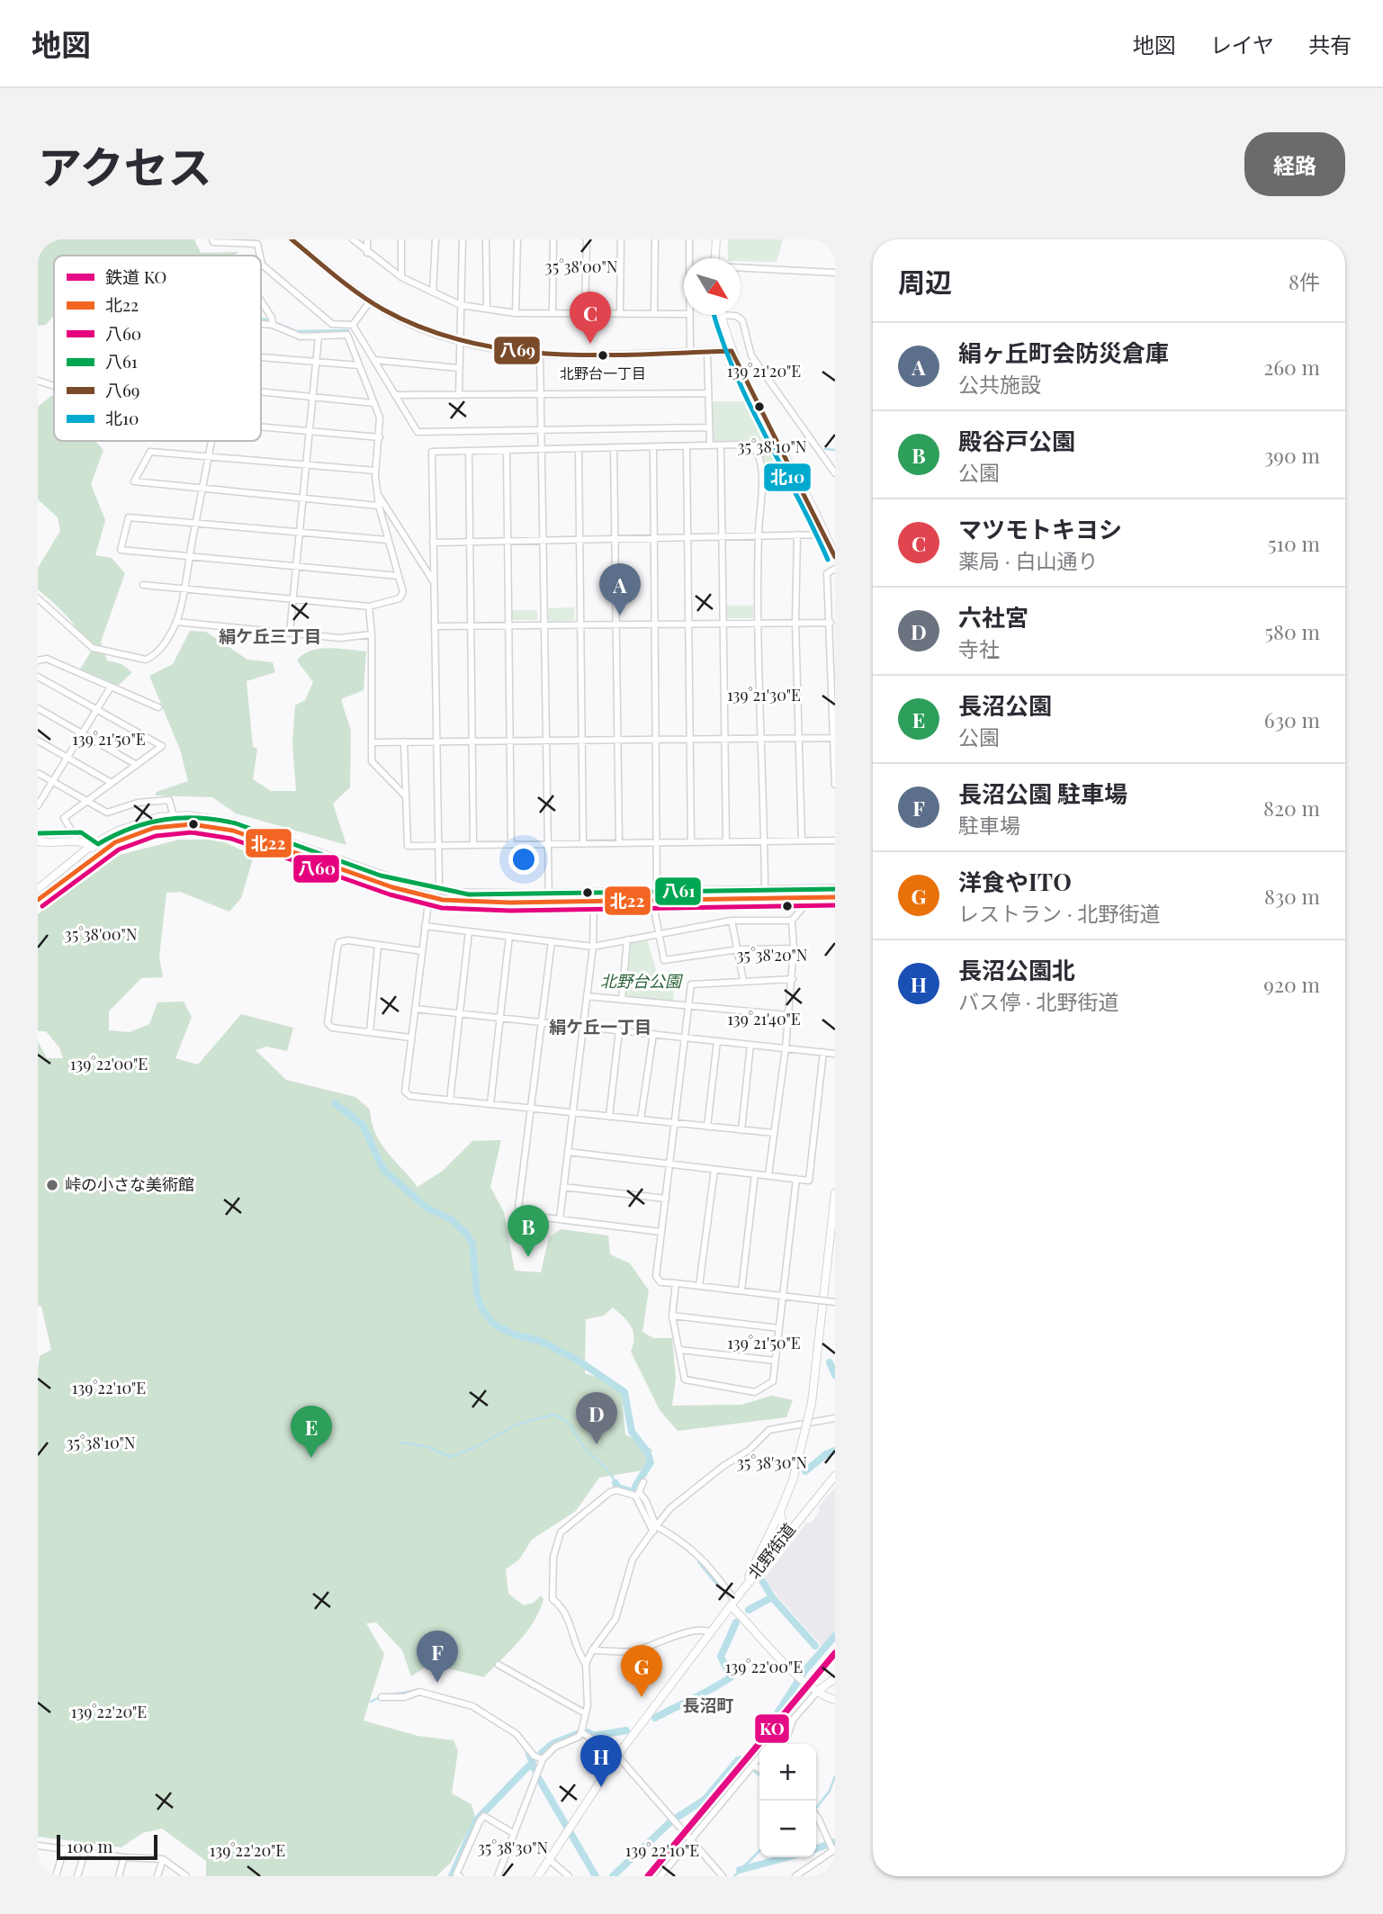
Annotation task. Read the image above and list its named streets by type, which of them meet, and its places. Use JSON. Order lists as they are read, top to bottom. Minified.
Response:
{"streets":{"main road":["北野街道"]},"districts":["絹ケ丘三丁目","絹ケ丘一丁目","長沼町"],"parks":["北野台公園"],"places":["北野台一丁目","峠の小さな美術館"],"lines":["transit line 八69","transit line 北10","transit line 八61","transit line 北22","transit line 八60","rail line KO"],"legend":["鉄道 KO","北22","八60","八61","八69","北10"],"scale_bar":"100 m","north":"bottom right","page":{"header":"地図","nav":["地図","レイヤ","共有"],"title":"アクセス","buttons":"経路","heading":["周辺","8件"],"pins":["C","A","B","D","E","F","G","H"],"list":[{"mark":"A","name":"絹ヶ丘町会防災倉庫","note":"公共施設","value":"260 m"},{"mark":"B","name":"殿谷戸公園","note":"公園","value":"390 m"},{"mark":"C","name":"マツモトキヨシ","note":"薬局 · 白山通り","value":"510 m"},{"mark":"D","name":"六社宮","note":"寺社","value":"580 m"},{"mark":"E","name":"長沼公園","note":"公園","value":"630 m"},{"mark":"F","name":"長沼公園 駐車場","note":"駐車場","value":"820 m"},{"mark":"G","name":"洋食やITO","note":"レストラン · 北野街道","value":"830 m"},{"mark":"H","name":"長沼公園北","note":"バス停 · 北野街道","value":"920 m"}],"map_buttons":["+","−"],"scale":"100 m"},"coordinates":["35°38'00\"N","139°21'20\"E","35°38'10\"N","139°21'30\"E","139°21'50\"E","35°38'20\"N","139°21'40\"E","139°22'00\"E","139°22'10\"E","35°38'30\"N","139°22'20\"E"]}
